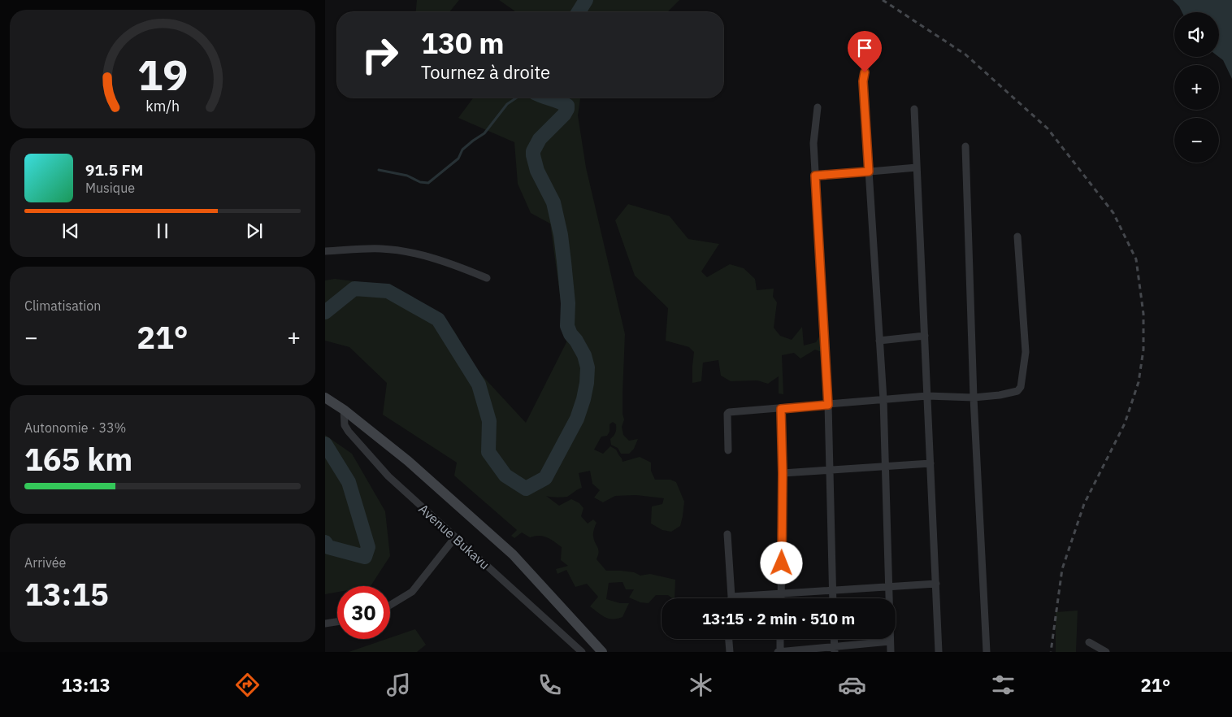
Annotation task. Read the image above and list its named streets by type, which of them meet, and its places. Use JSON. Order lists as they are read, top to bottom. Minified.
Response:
{"streets":{"street":["Avenue Bukavu"]},"page":{"map_buttons":["+","−"],"turn":["130 m","Tournez à droite"],"song":["91.5 FM","Musique"],"tile":["Climatisation",["Autonomie · 33%","165 km"],["Arrivée","13:15"]],"heat":["−","21°","+"],"limit":"30","trip":"13:15 · 2 min · 510 m","tabs":["13:13","21°"],"gauge":["19","km/h"]}}
